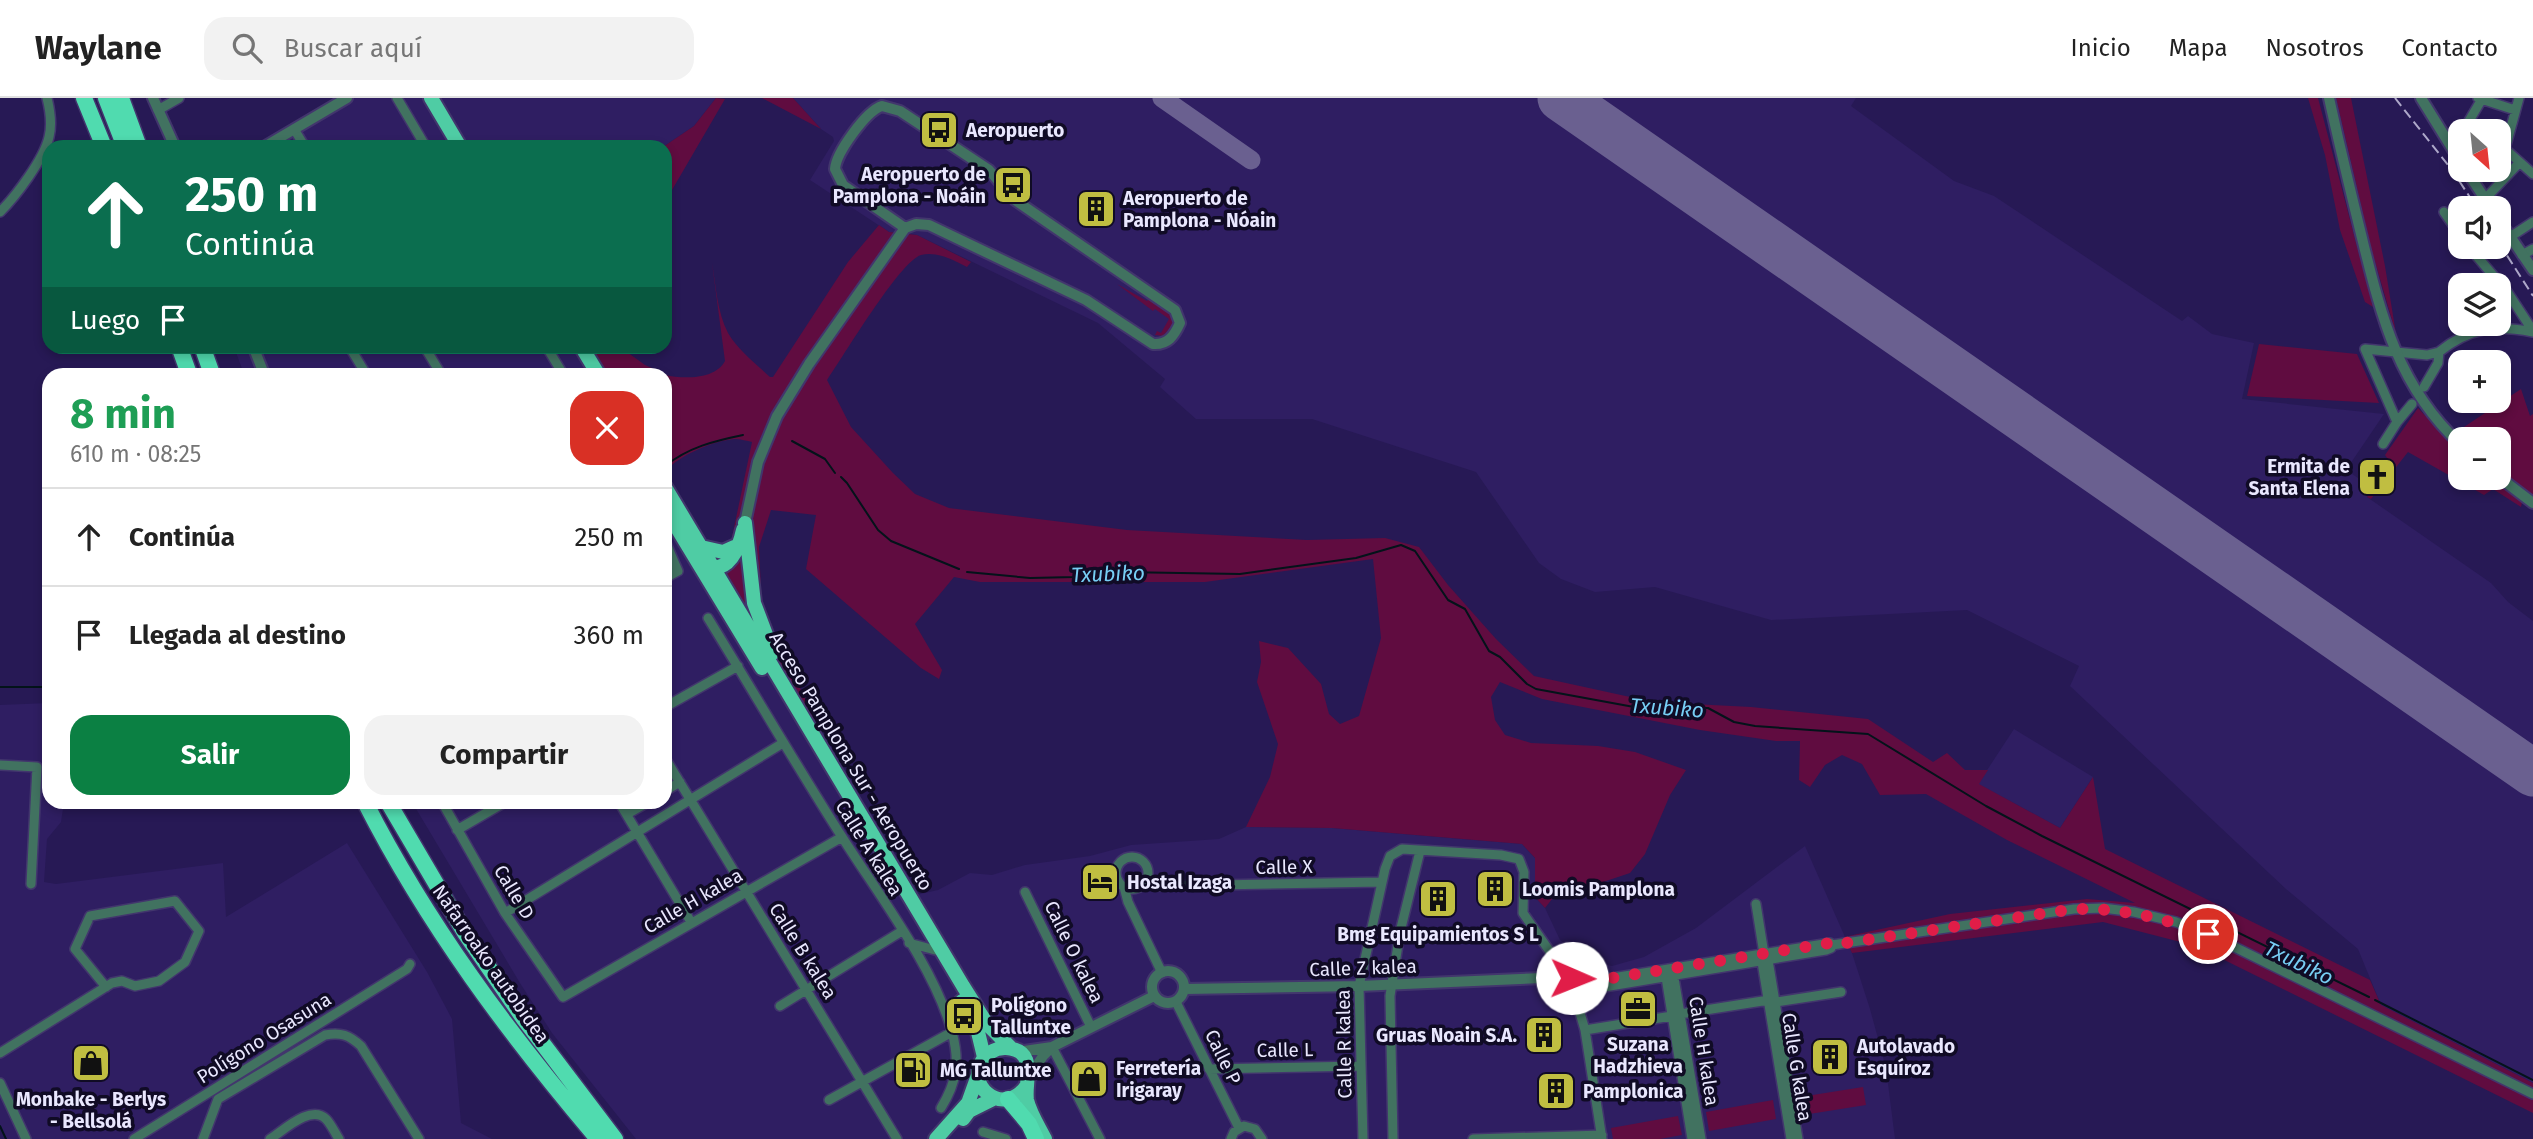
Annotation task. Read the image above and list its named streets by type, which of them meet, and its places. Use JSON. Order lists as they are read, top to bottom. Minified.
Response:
{"streets":{"highway":["Acceso Pamplona Sur - Aeropuerto","Nafarroako autobidea"],"street":["Calle A kalea","Calle X","Calle D","Calle H kalea","Calle B kalea","Calle O kalea","Calle Z kalea","Polígono Osasuna","Calle R kalea","Calle L","Calle P","Calle G kalea"]},"crossings":[["Calle A kalea","Calle H kalea"],["Calle X","Calle R kalea"],["Calle D","Calle H kalea"],["Calle H kalea","Calle B kalea"],["Calle H kalea","Calle G kalea"],["Calle Z kalea","Calle R kalea"],["Calle Z kalea","Calle P"],["Calle R kalea","Calle L"],["Calle L","Calle P"]],"water":["Txubiko"],"places":{"bus stop":["Aeropuerto","Aeropuerto de Pamplona - Noáin","Polígono Talluntxe"],"building":["Aeropuerto de Pamplona - Nóain","Loomis Pamplona","Bmg Equipamientos S L","Gruas Noain S.A.","Autolavado Esquíroz","Pamplonica"],"church":["Ermita de Santa Elena"],"hotel":["Hostal Izaga"],"office":["Suzana Hadzhieva"],"shop":["Monbake - Berlys - Bellsolá","Ferretería Irigaray"],"fuel station":["MG Talluntxe"]},"north":"bottom right","page":{"header":"Waylane","search":"Buscar aquí","nav":["Inicio","Mapa","Nosotros","Contacto"],"map_buttons":["+","−"],"turn":["250 m","Continúa"],"then":"Luego","heading":["8 min","610 m · 08:25"],"list":[{"name":"Continúa","value":"250 m"},{"name":"Llegada al destino","value":"360 m"}],"buttons":["Salir","Compartir"]}}
